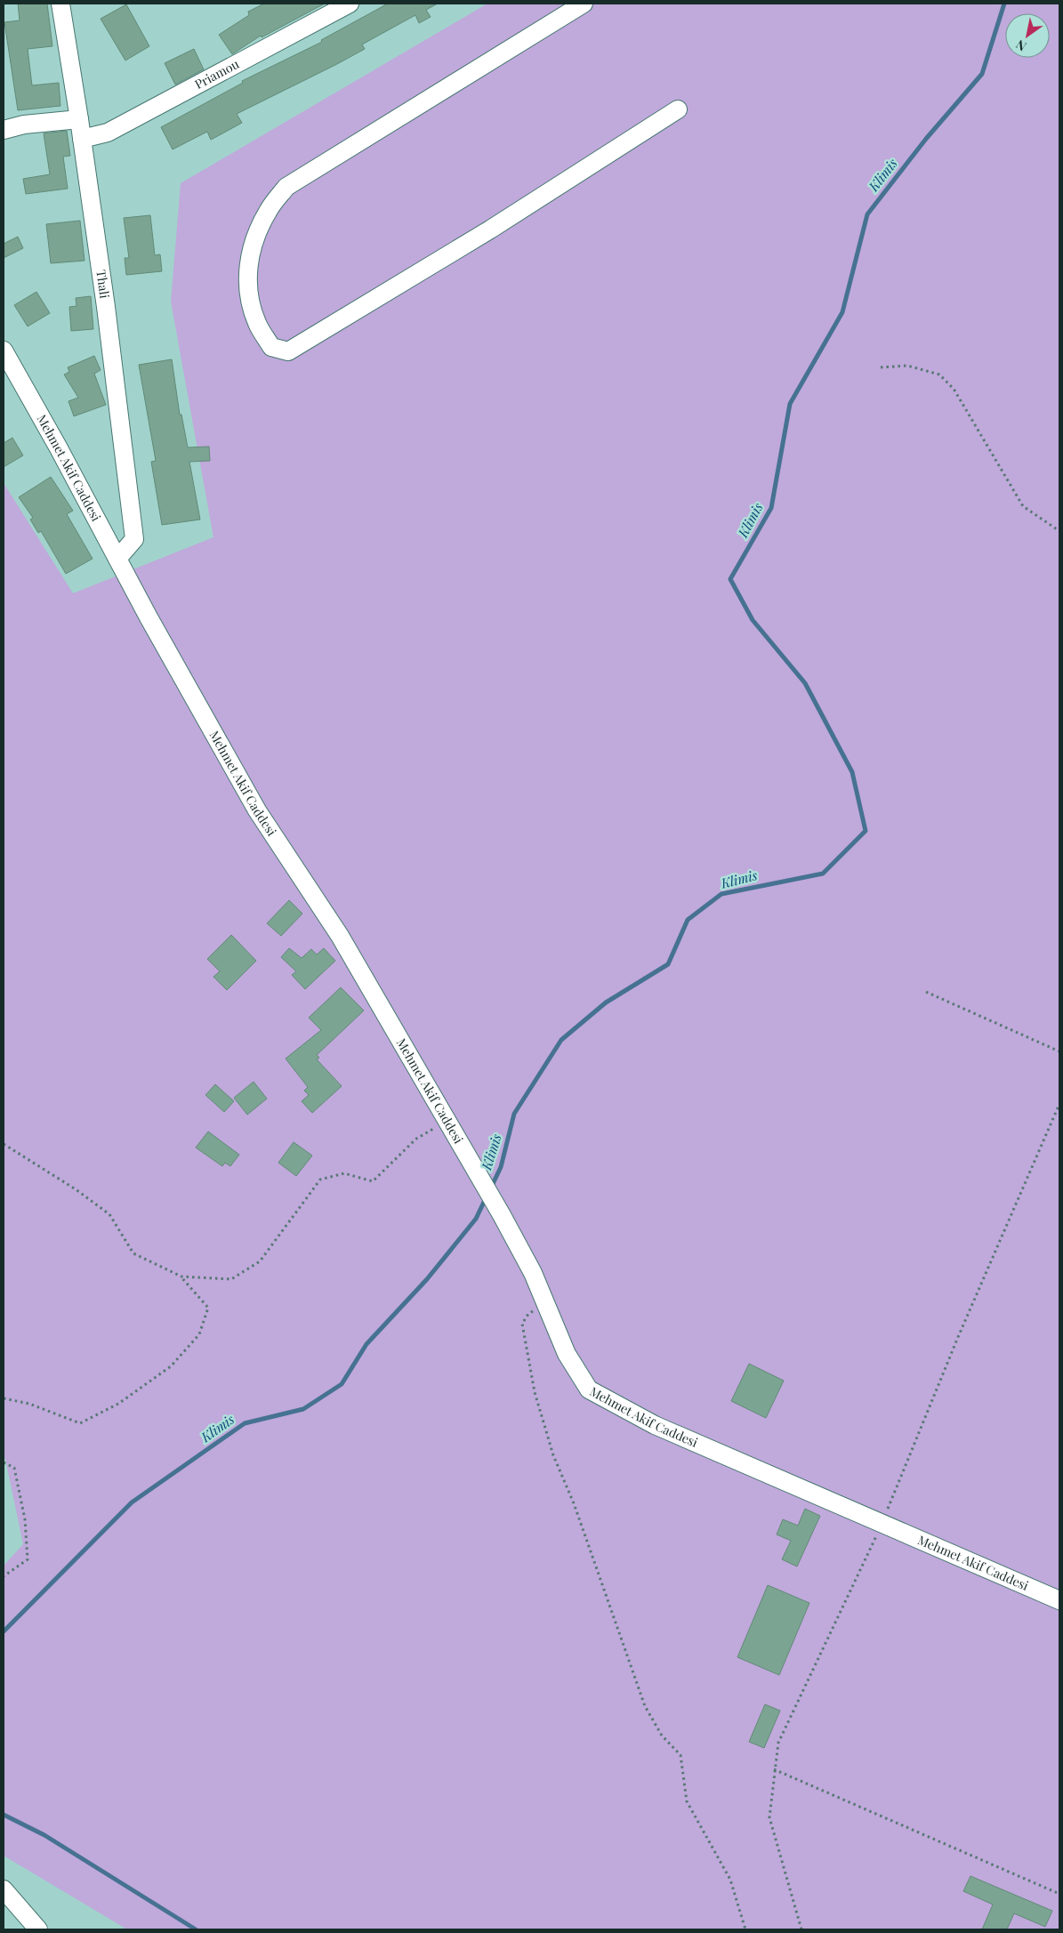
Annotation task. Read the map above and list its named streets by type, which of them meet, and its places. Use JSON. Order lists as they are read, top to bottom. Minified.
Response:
{"streets":{"street":["Priamou","Thali","Mehmet Akif Caddesi"]},"crossings":[["Priamou","Thali"],["Thali","Mehmet Akif Caddesi"]],"water":["Klimis"],"north":"bottom left"}
